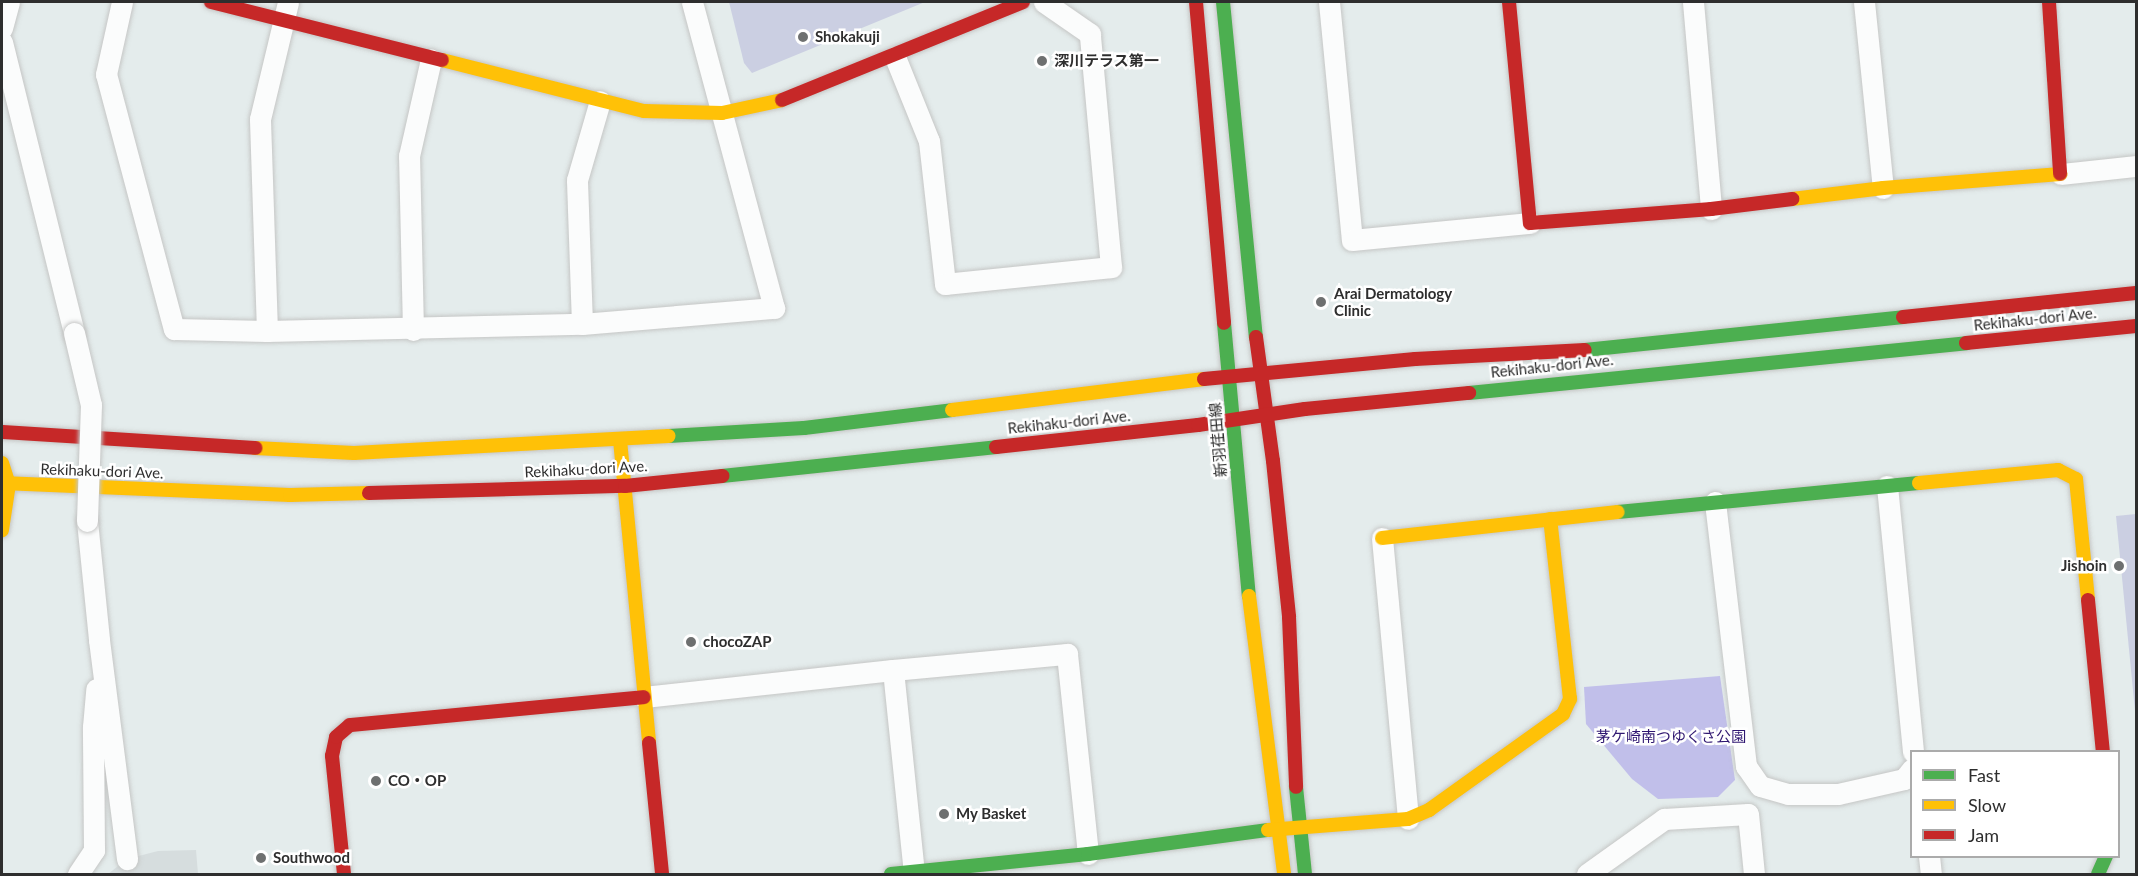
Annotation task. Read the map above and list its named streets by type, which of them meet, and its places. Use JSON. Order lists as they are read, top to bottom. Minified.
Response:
{"streets":{"street":["Rekihaku-dori Ave.","新羽荏田線"]},"crossings":[["Rekihaku-dori Ave.","新羽荏田線"]],"parks":["茅ケ崎南つゆくさ公園"],"places":["Shokakuji","深川テラス第一","Arai Dermatology Clinic","Jishoin","chocoZAP","CO・OP","My Basket","Southwood"],"legend":["Fast","Slow","Jam"]}
